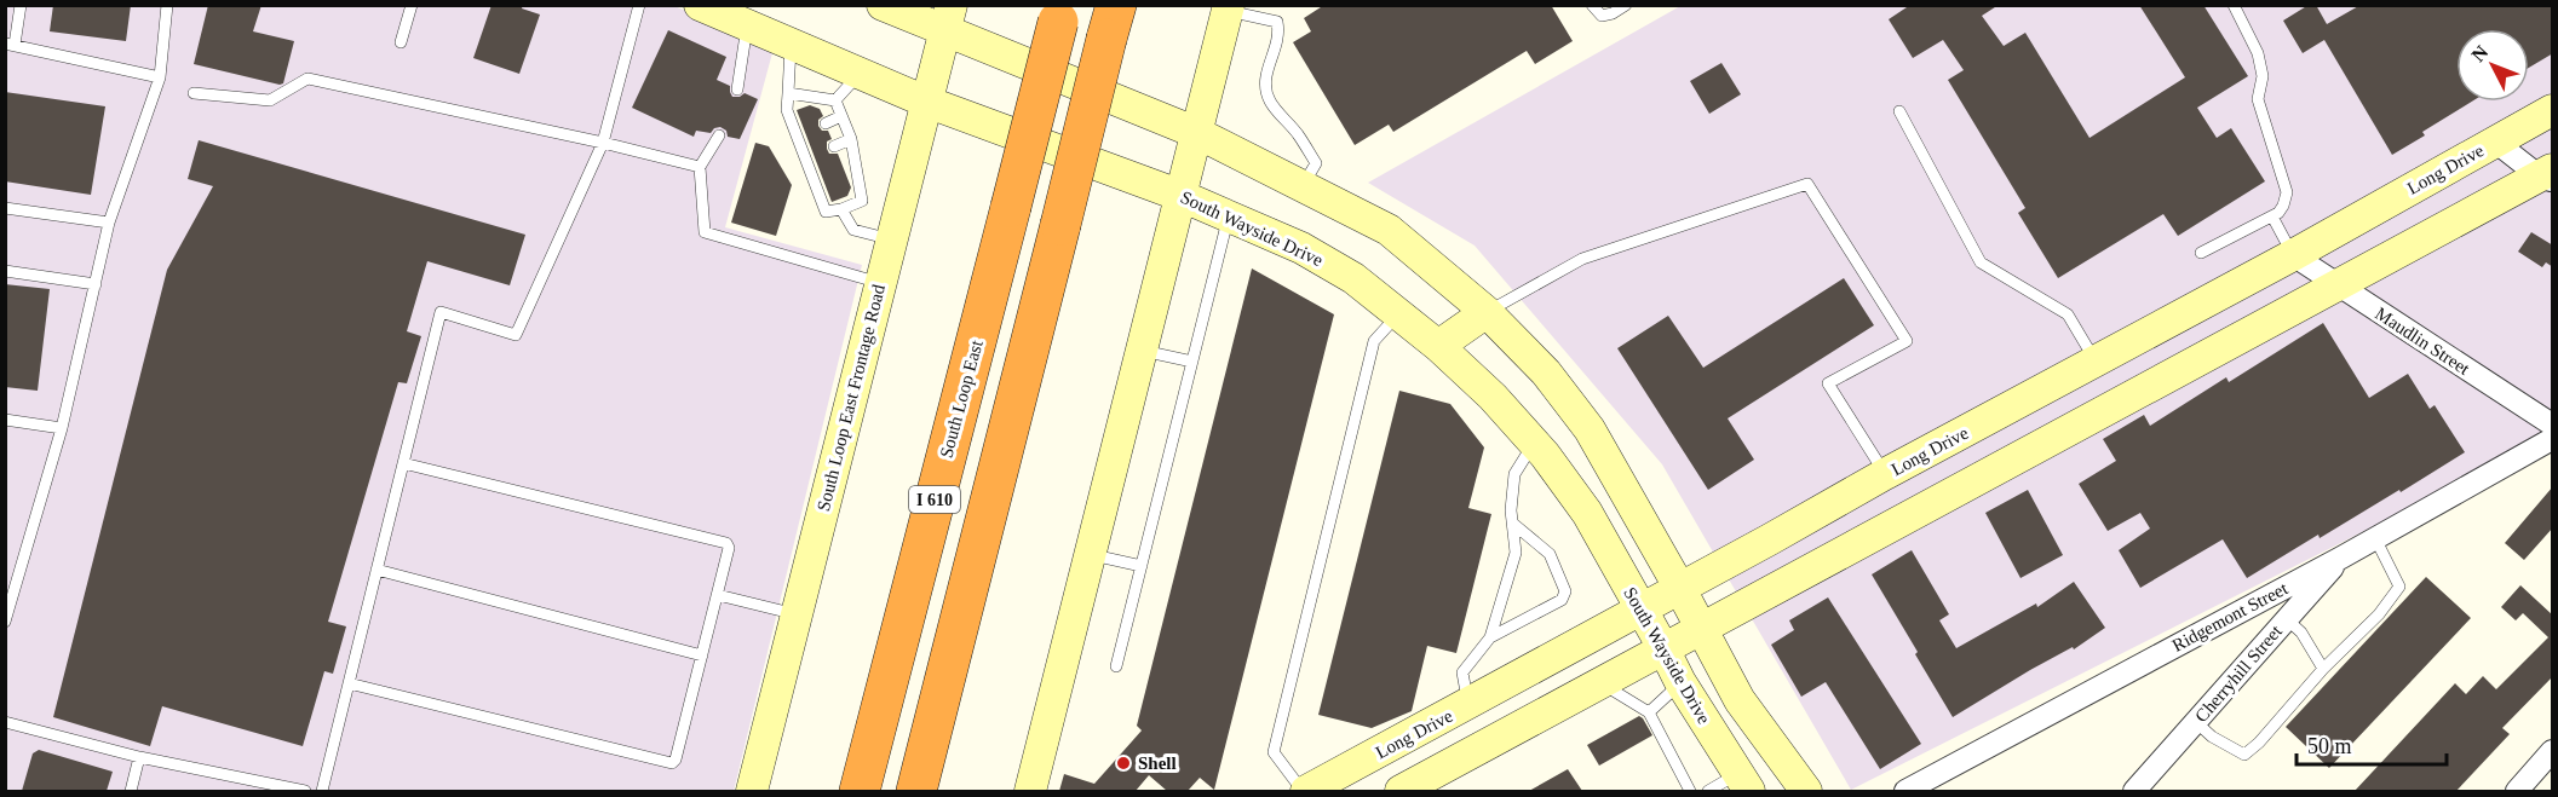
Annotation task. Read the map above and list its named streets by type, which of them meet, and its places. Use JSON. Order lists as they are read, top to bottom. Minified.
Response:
{"streets":{"highway":["South Loop East","I 610"],"main road":["Long Drive","South Wayside Drive","South Loop East Frontage Road"],"street":["Maudlin Street","Ridgemont Street","Cherryhill Street"]},"crossings":[["Long Drive","South Wayside Drive"],["Long Drive","Maudlin Street"],["South Wayside Drive","South Loop East Frontage Road"],["Ridgemont Street","Cherryhill Street"]],"places":["Shell"],"scale_bar":"50 m","north":"top left"}
